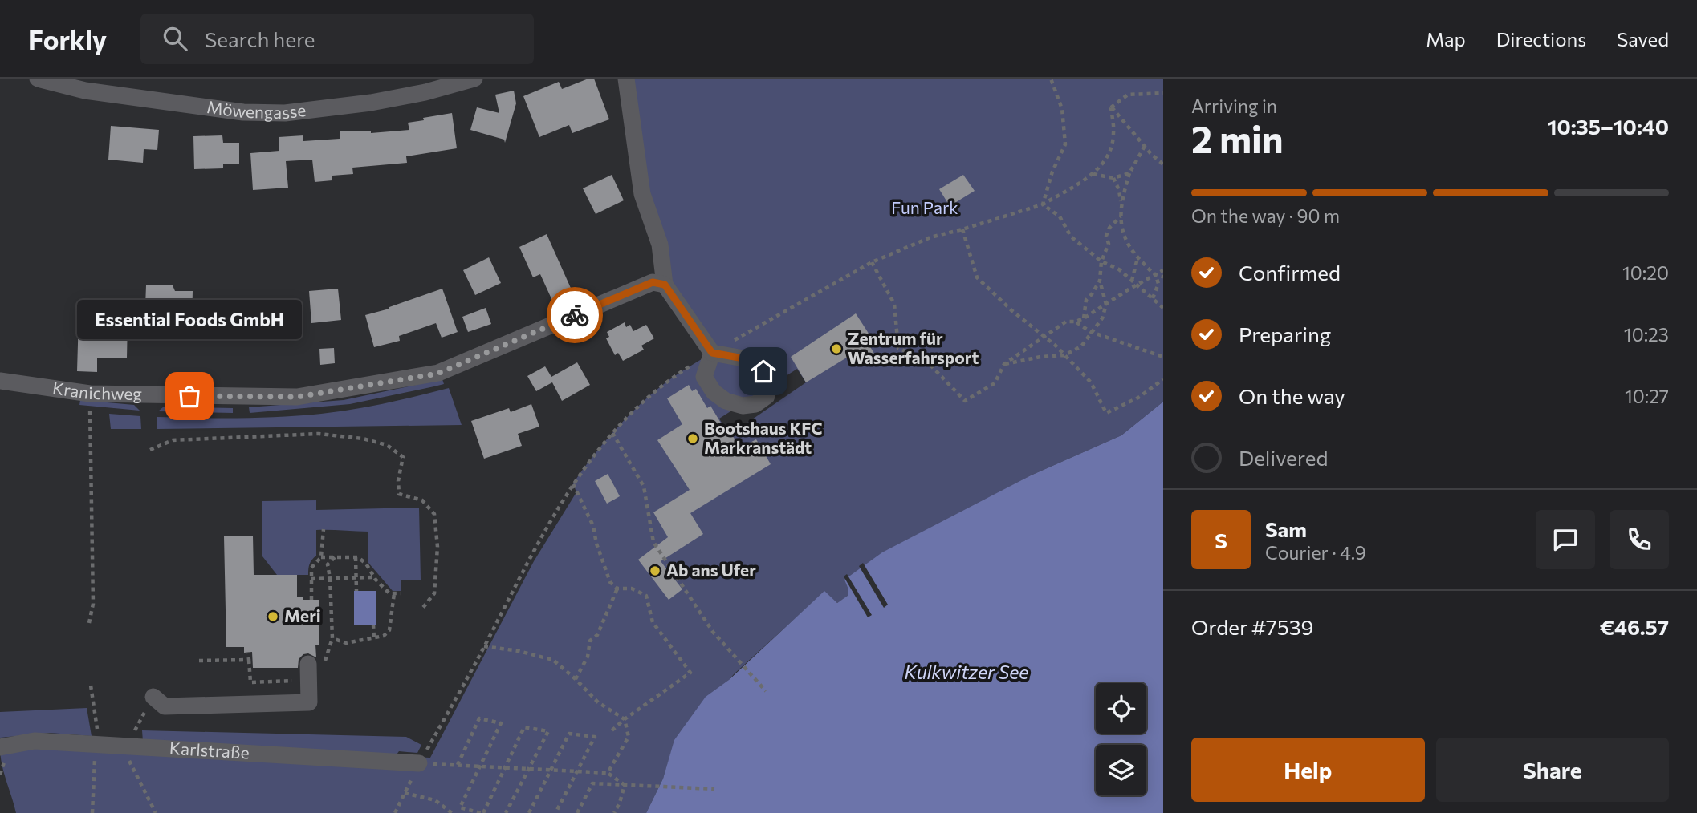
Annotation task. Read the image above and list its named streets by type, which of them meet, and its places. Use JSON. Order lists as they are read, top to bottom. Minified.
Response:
{"streets":{"street":["Möwengasse","Kranichweg","Karlstraße"]},"water":["Kulkwitzer See"],"parks":["Fun Park"],"places":["Zentrum für Wasserfahrsport","Essential Foods GmbH","Bootshaus KFC Markranstädt","Ab ans Ufer","Meri"],"page":{"header":"Forkly","search":"Search here","nav":["Map","Directions","Saved"],"heading":["2 min","Arriving in","10:35–10:40"],"panel":["Sam","Courier · 4.9","Order #7539","€46.57"],"bar":"On the way · 90 m","list":[["Confirmed","10:20"],["Preparing","10:23"],["On the way","10:27"],"Delivered"],"bubble":"Essential Foods GmbH","round":"S","buttons":["Help","Share"]}}
